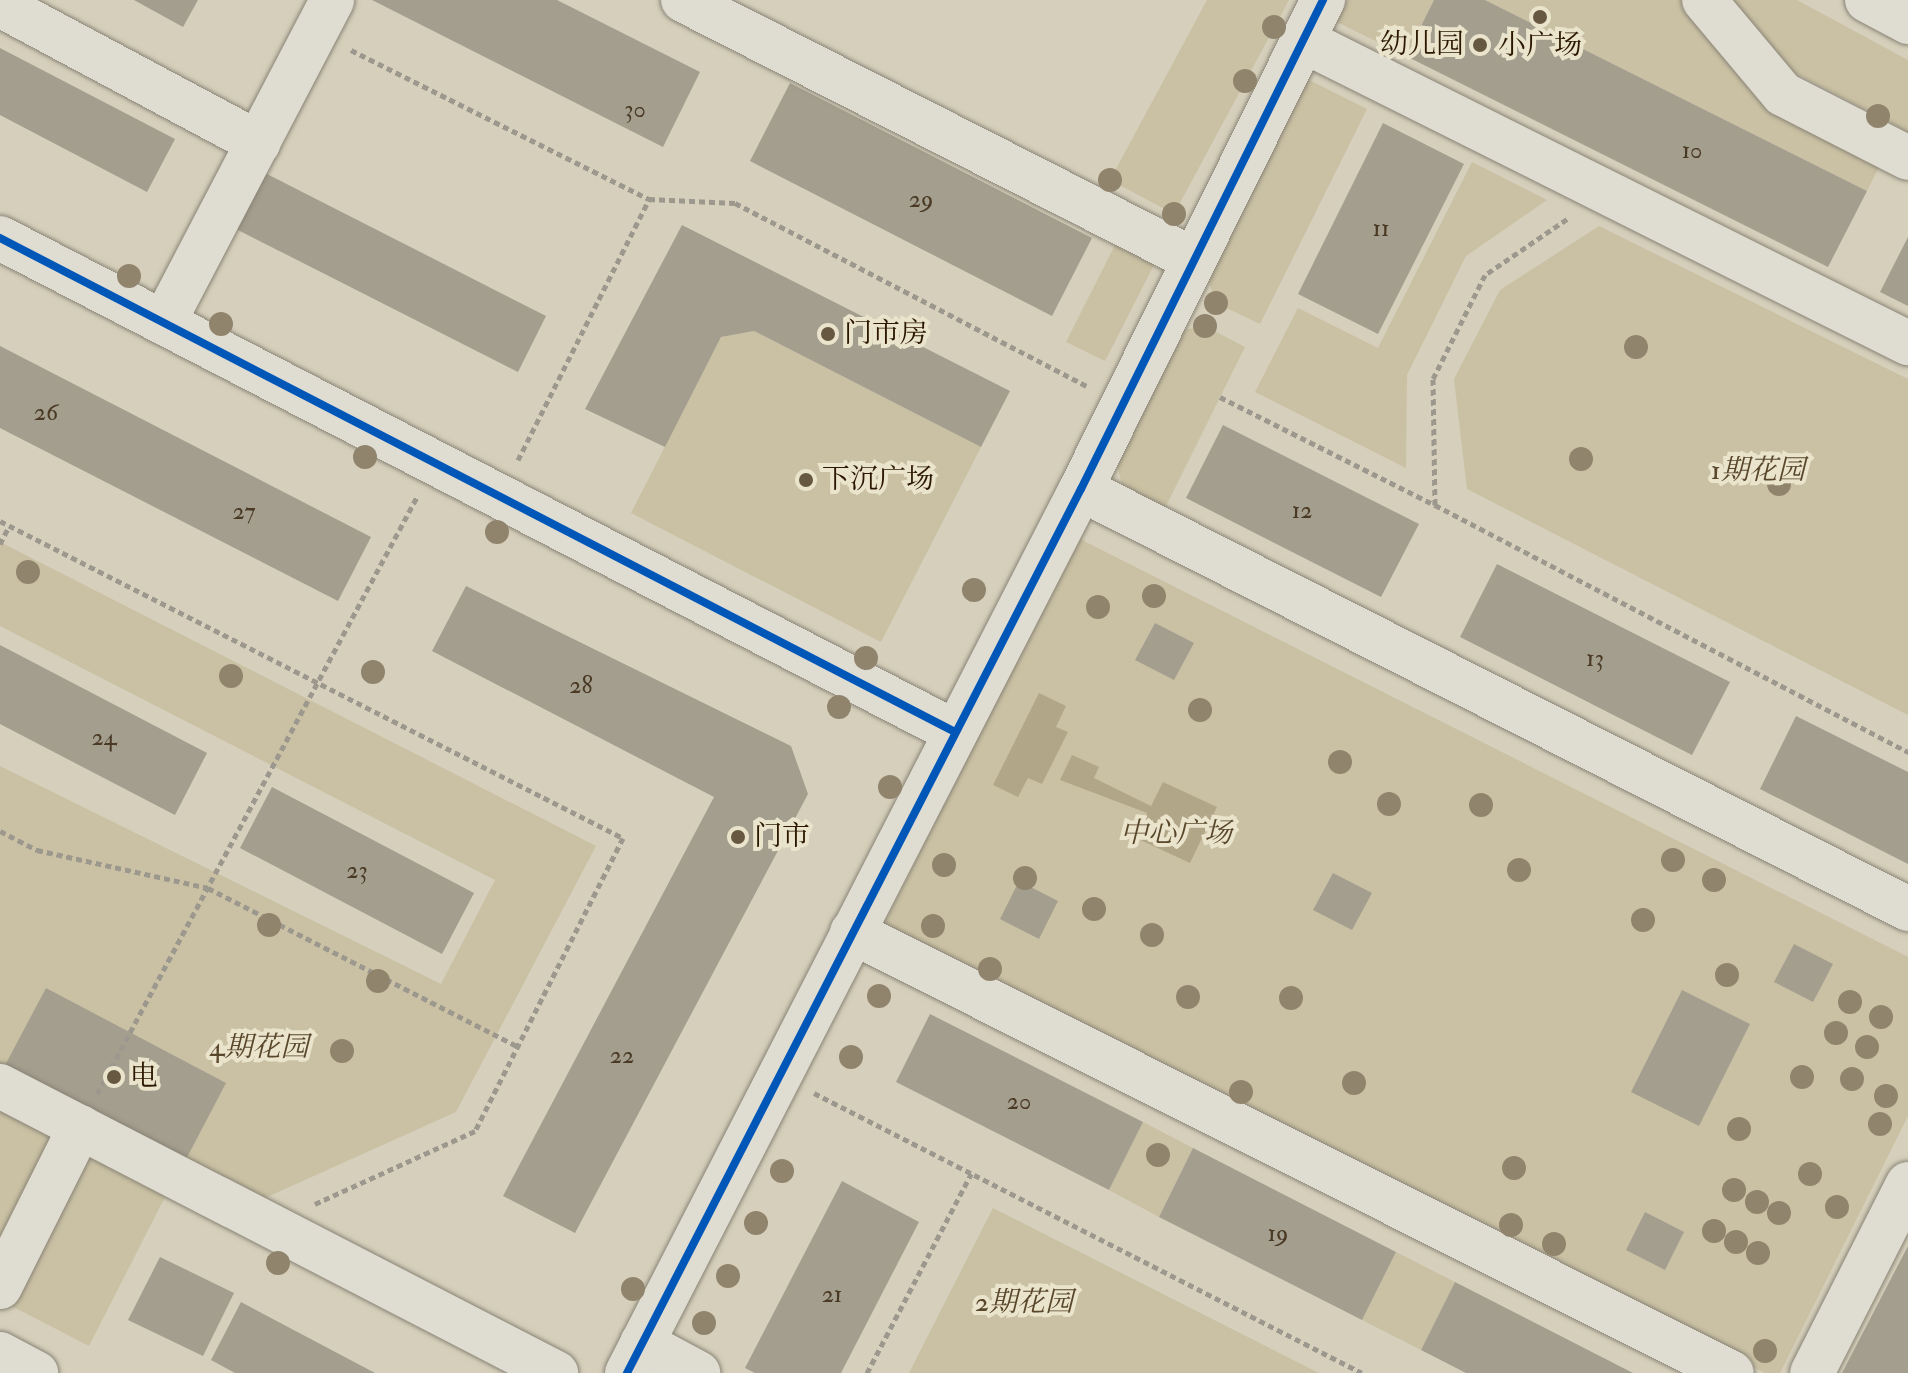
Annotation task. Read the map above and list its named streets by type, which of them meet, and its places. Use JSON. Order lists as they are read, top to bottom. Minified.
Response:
{"parks":["1期花园","中心广场","4期花园","2期花园"],"places":["小广场","幼儿园","门市房","下沉广场","门市","电"],"house_numbers":["30","10","29","11","26","12","27","13","28","24","23","22","20","19","21"]}
